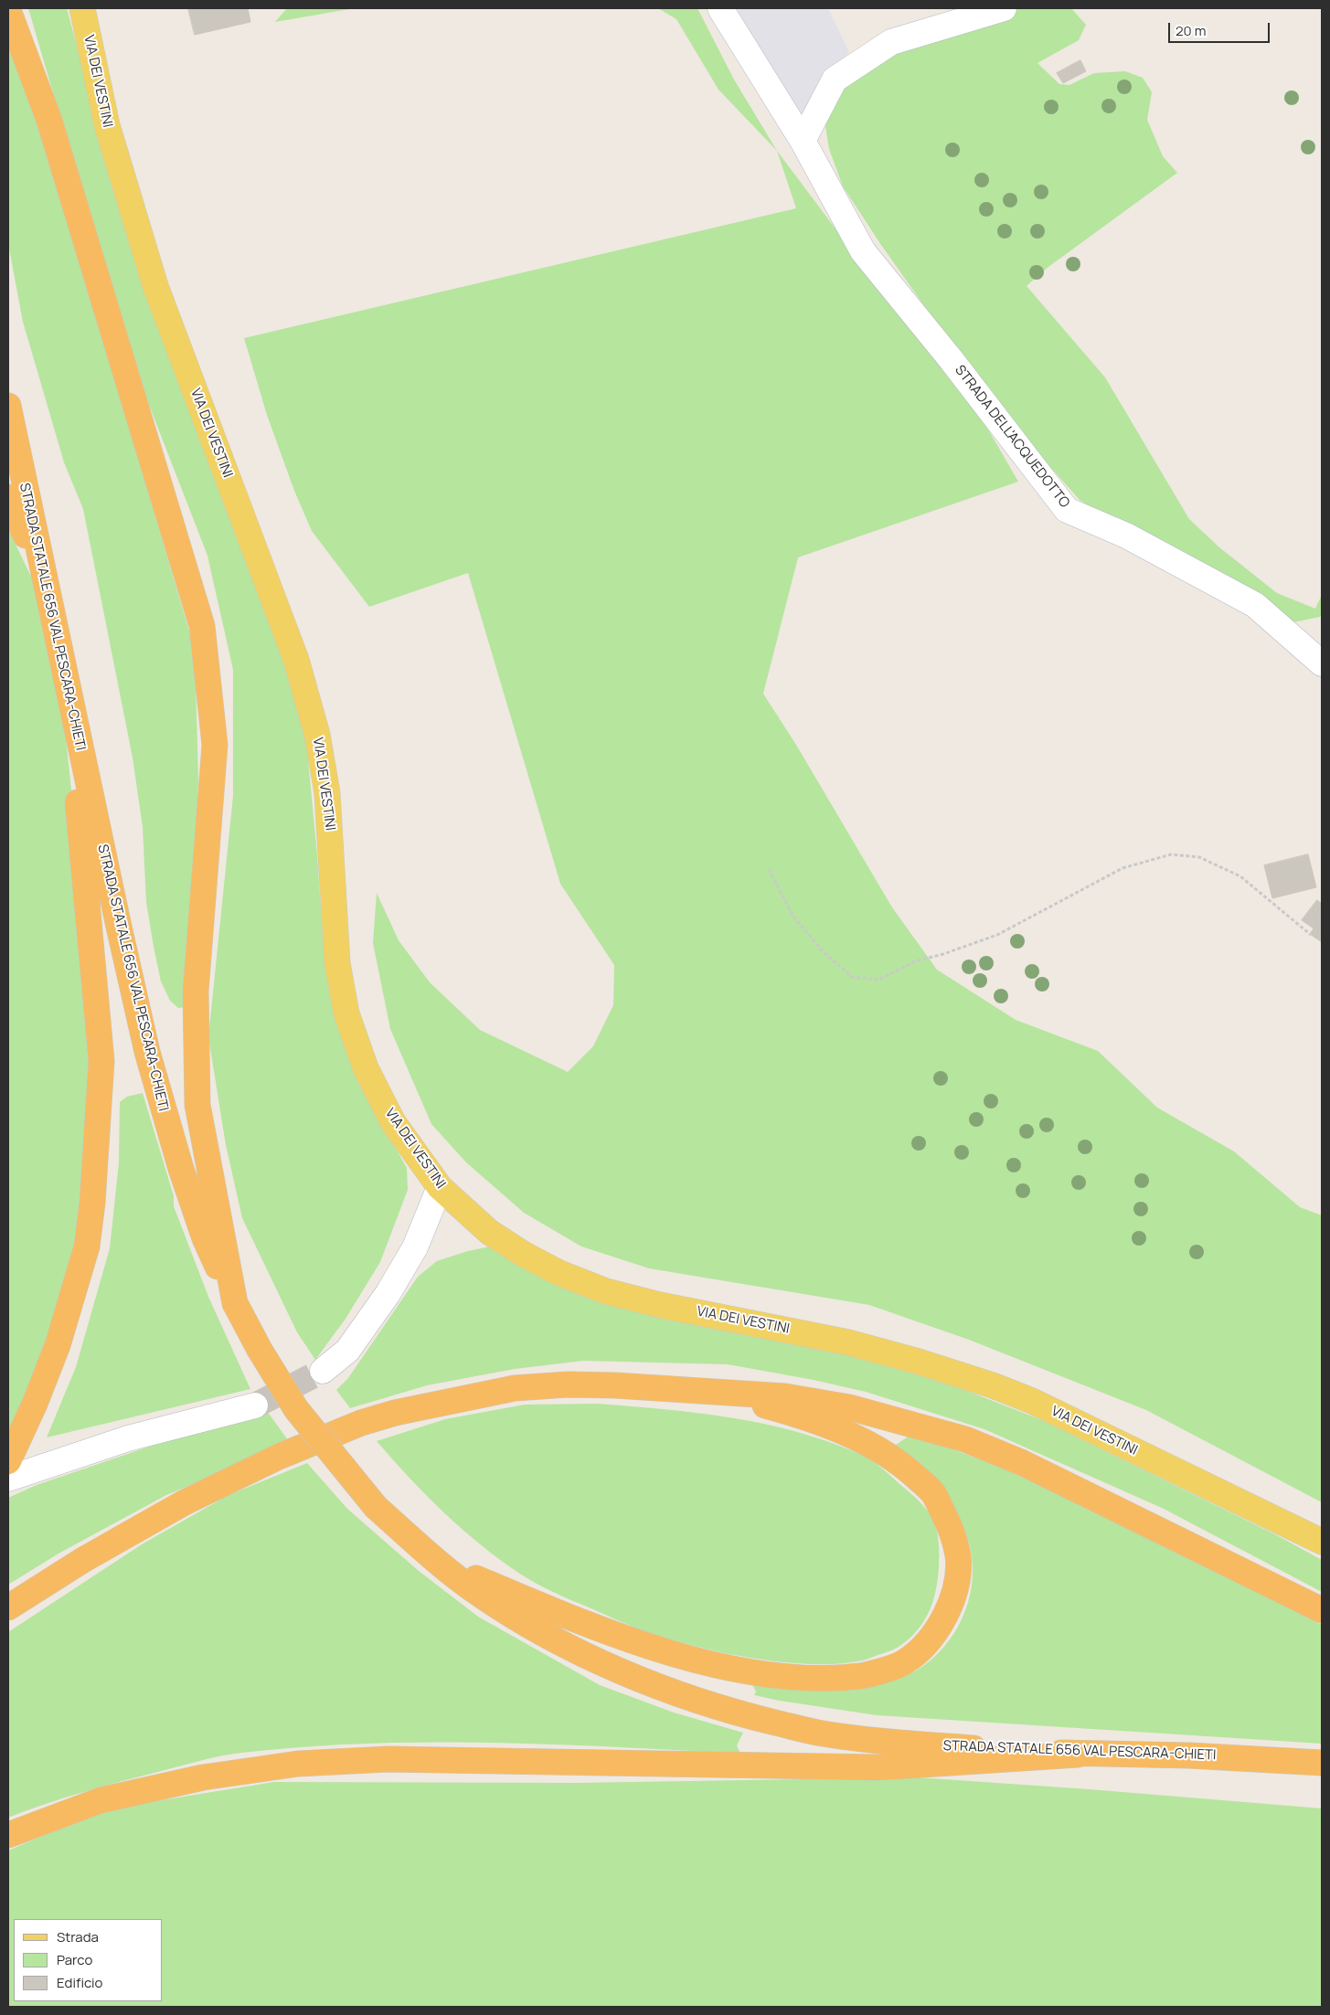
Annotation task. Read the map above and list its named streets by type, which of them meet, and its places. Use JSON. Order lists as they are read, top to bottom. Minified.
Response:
{"streets":{"highway":["STRADA STATALE 656 VAL PESCARA-CHIETI"],"main road":["VIA DEI VESTINI"],"street":["STRADA DELL'ACQUEDOTTO"]},"legend":["Strada","Parco","Edificio"],"scale_bar":"20 m"}
